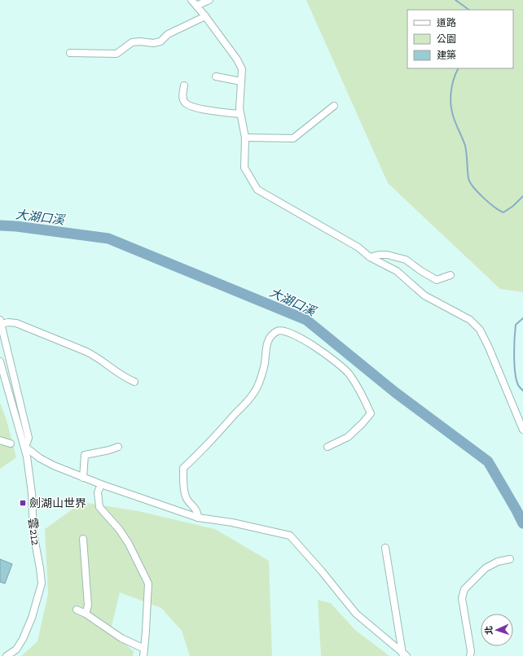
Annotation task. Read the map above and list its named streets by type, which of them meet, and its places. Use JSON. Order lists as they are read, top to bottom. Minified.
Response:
{"streets":{"street":["雲212"]},"water":["大湖口溪"],"places":{"transit":["劍湖山世界"]},"legend":["道路","公園","建築"],"north":"left"}
